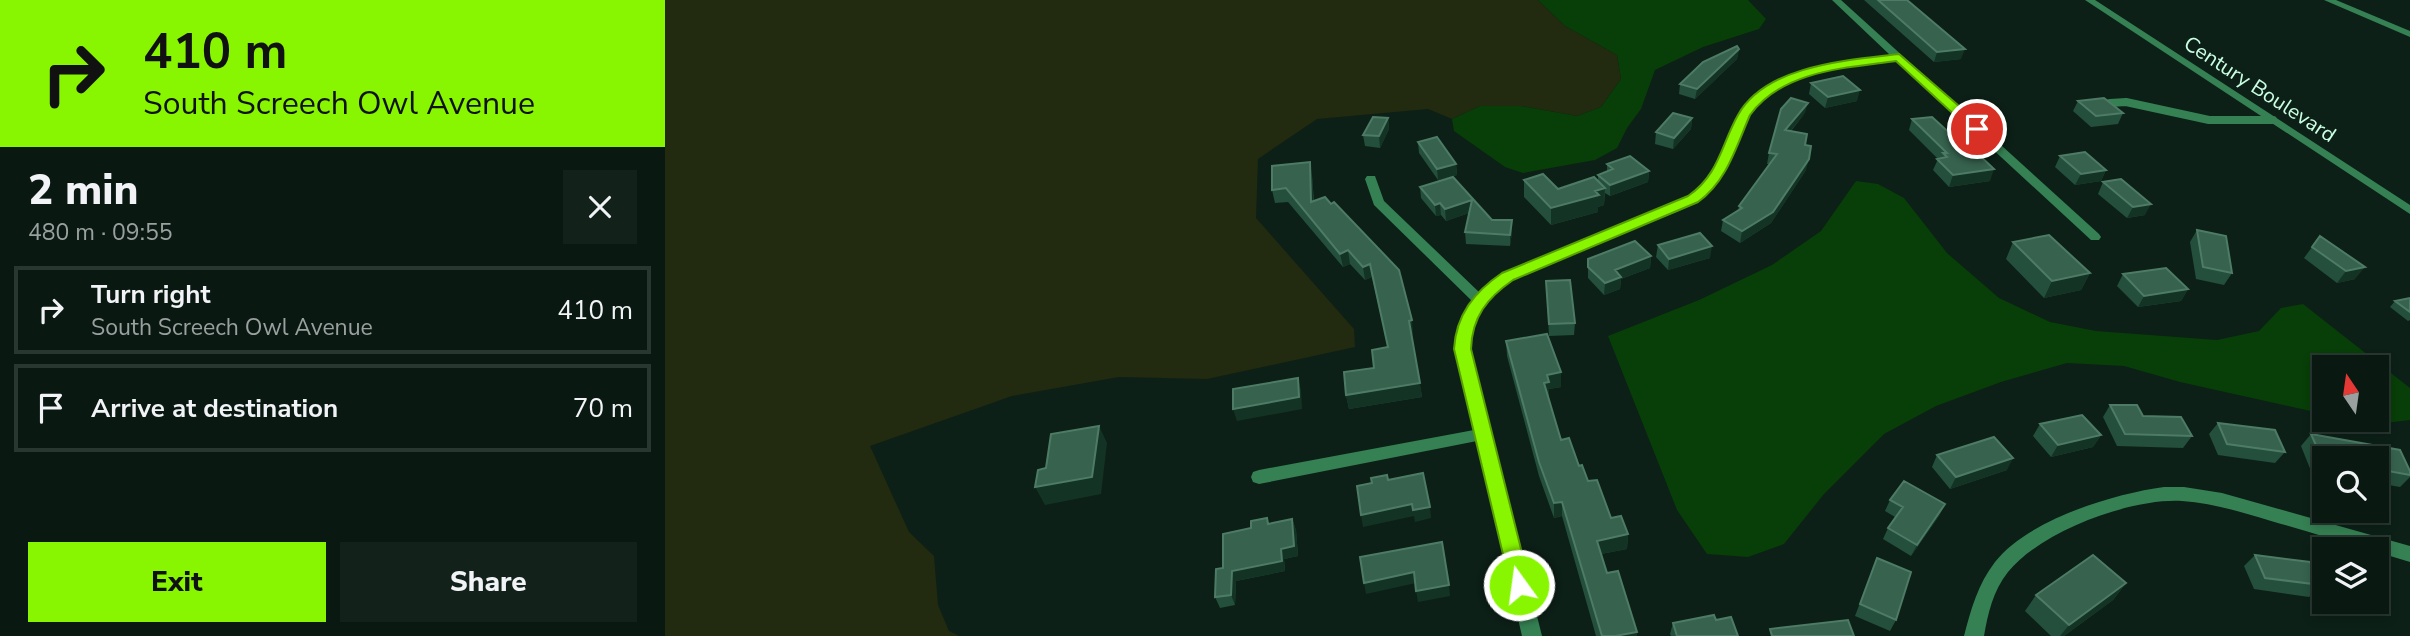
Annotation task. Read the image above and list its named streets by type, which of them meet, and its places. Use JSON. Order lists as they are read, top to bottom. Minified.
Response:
{"streets":{"street":["Century Boulevard"]},"north":"top","page":{"turn":["410 m","South Screech Owl Avenue"],"heading":["2 min","480 m · 09:55"],"list":[{"name":"Turn right","note":"South Screech Owl Avenue","value":"410 m"},{"name":"Arrive at destination","value":"70 m"}],"buttons":["Exit","Share"]}}
